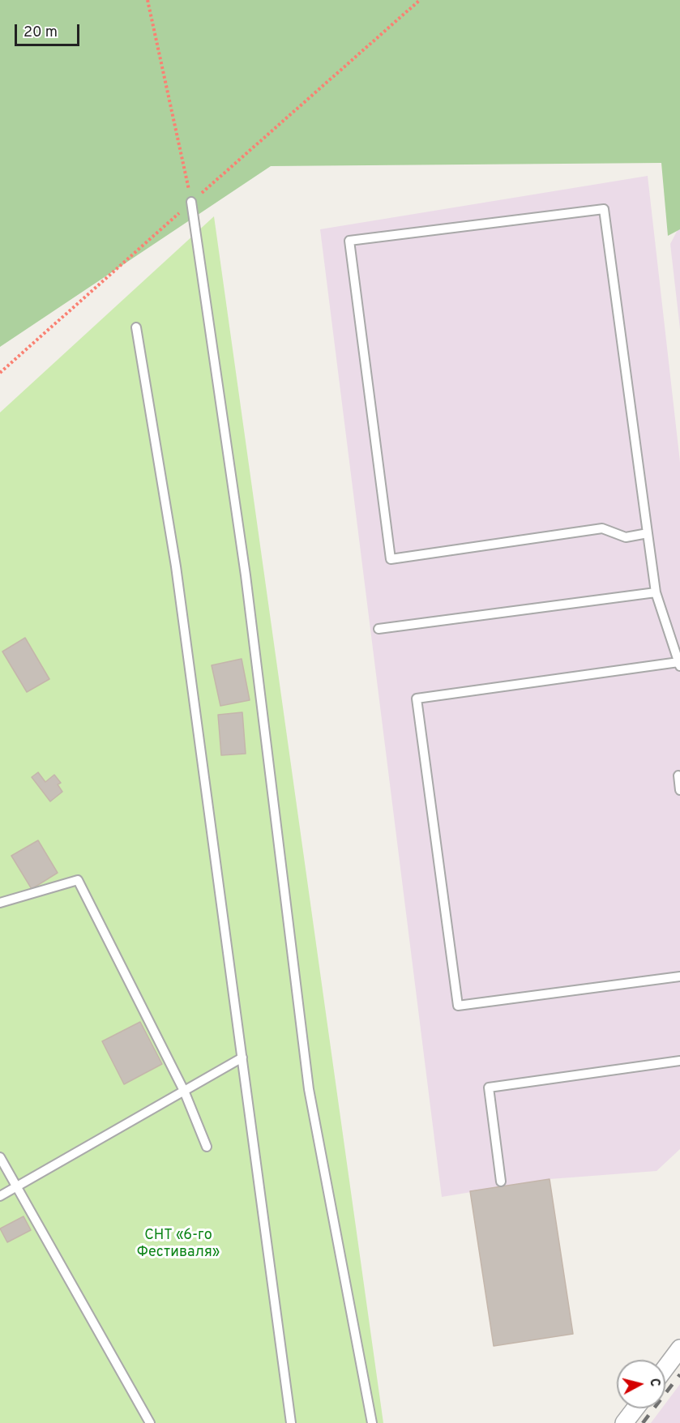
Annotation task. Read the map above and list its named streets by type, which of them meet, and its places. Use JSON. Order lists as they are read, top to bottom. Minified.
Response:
{"parks":["СНТ «6-го Фестиваля»"],"scale_bar":"20 m","north":"right"}
